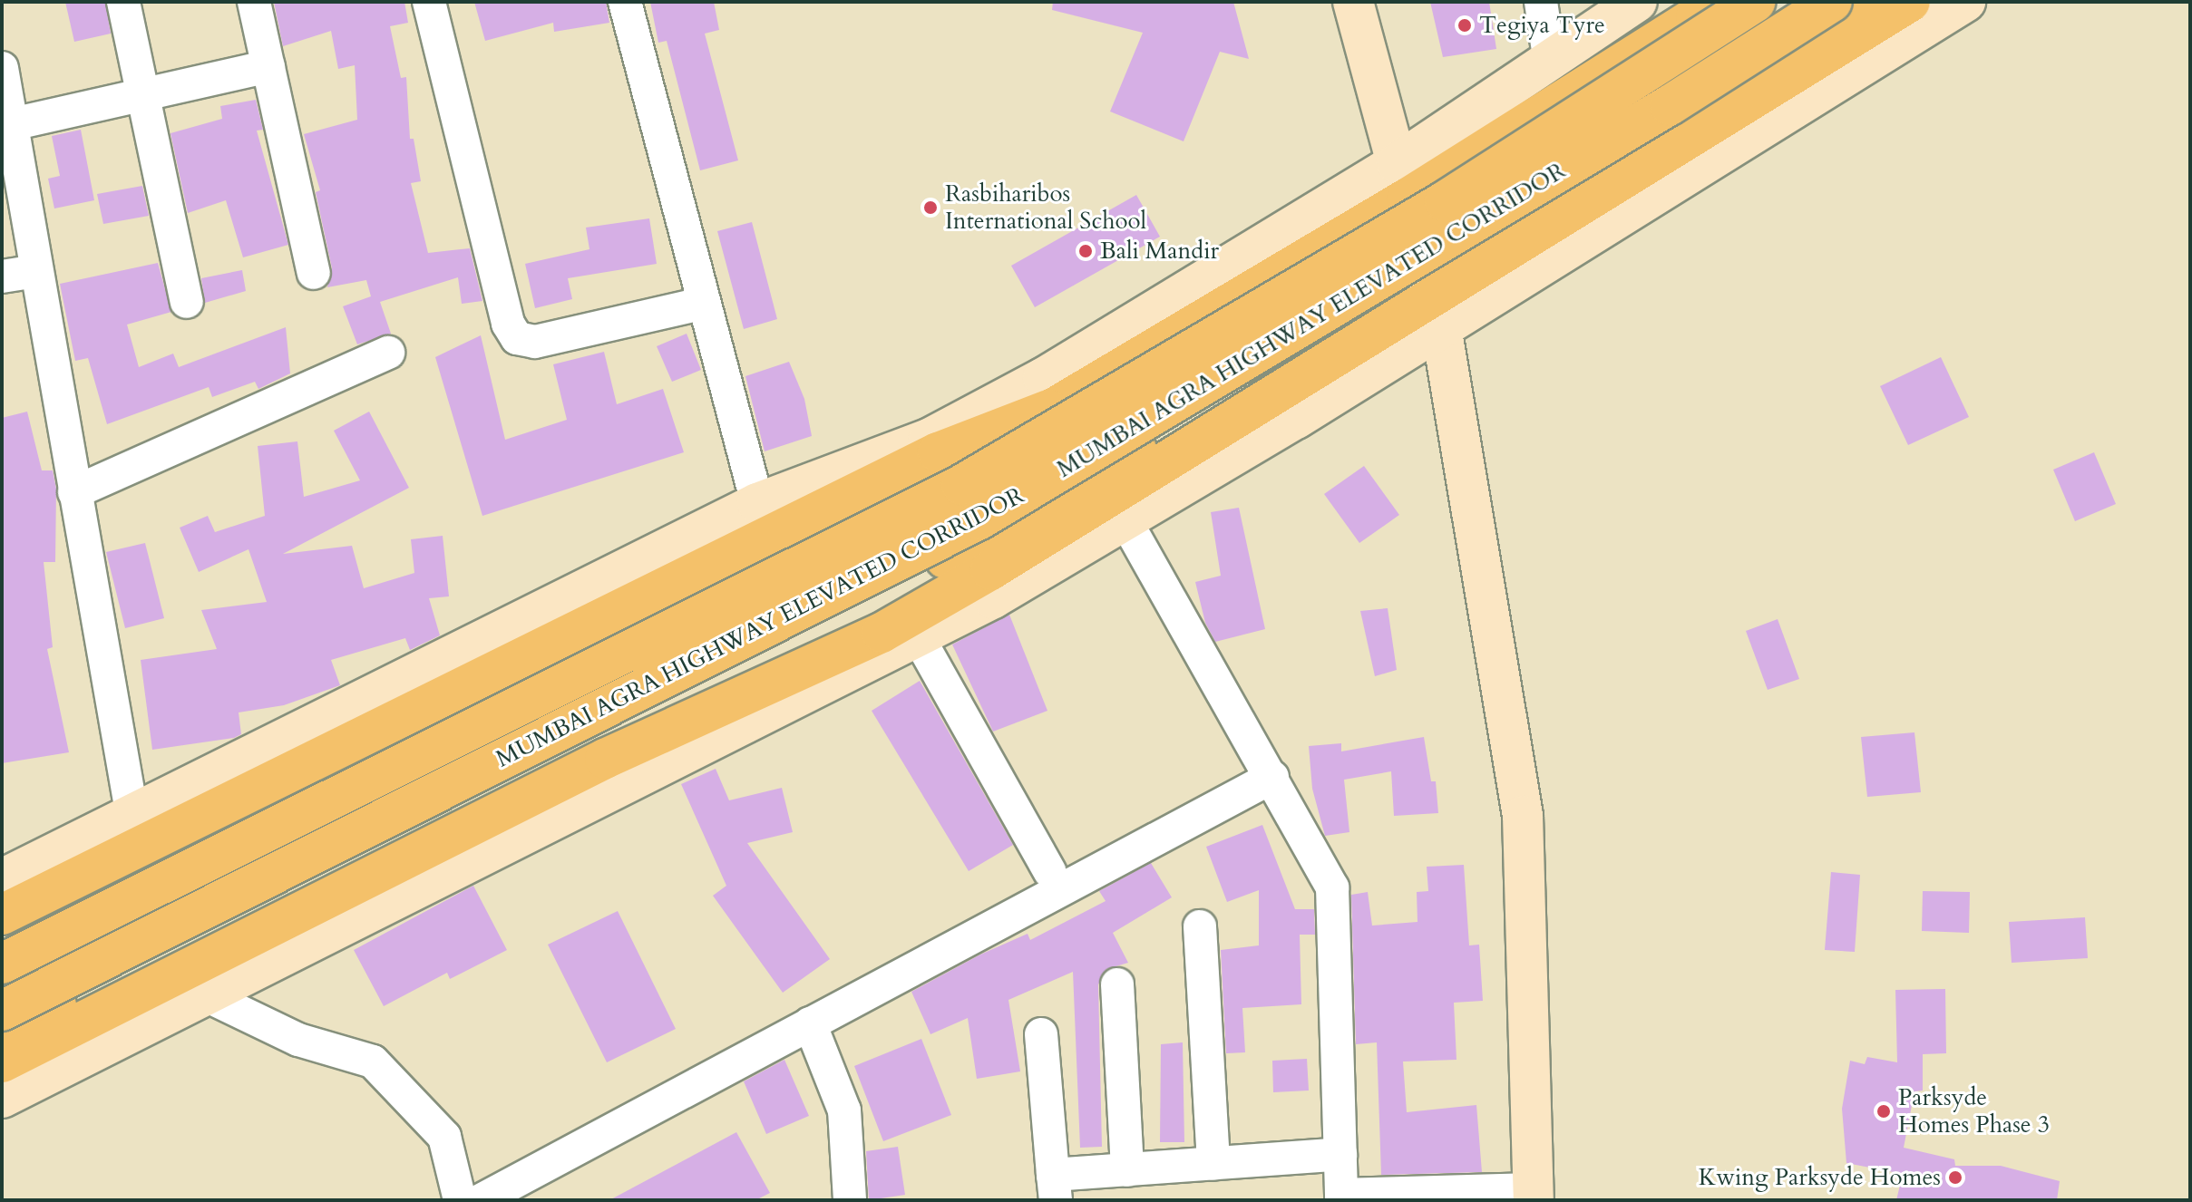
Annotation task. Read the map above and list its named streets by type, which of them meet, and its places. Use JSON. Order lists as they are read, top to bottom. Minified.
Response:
{"streets":{"main road":["MUMBAI AGRA HIGHWAY ELEVATED CORRIDOR"]},"places":["Tegiya Tyre","Rasbiharibos International School","Bali Mandir","Parksyde Homes Phase 3","Kwing Parksyde Homes"]}
